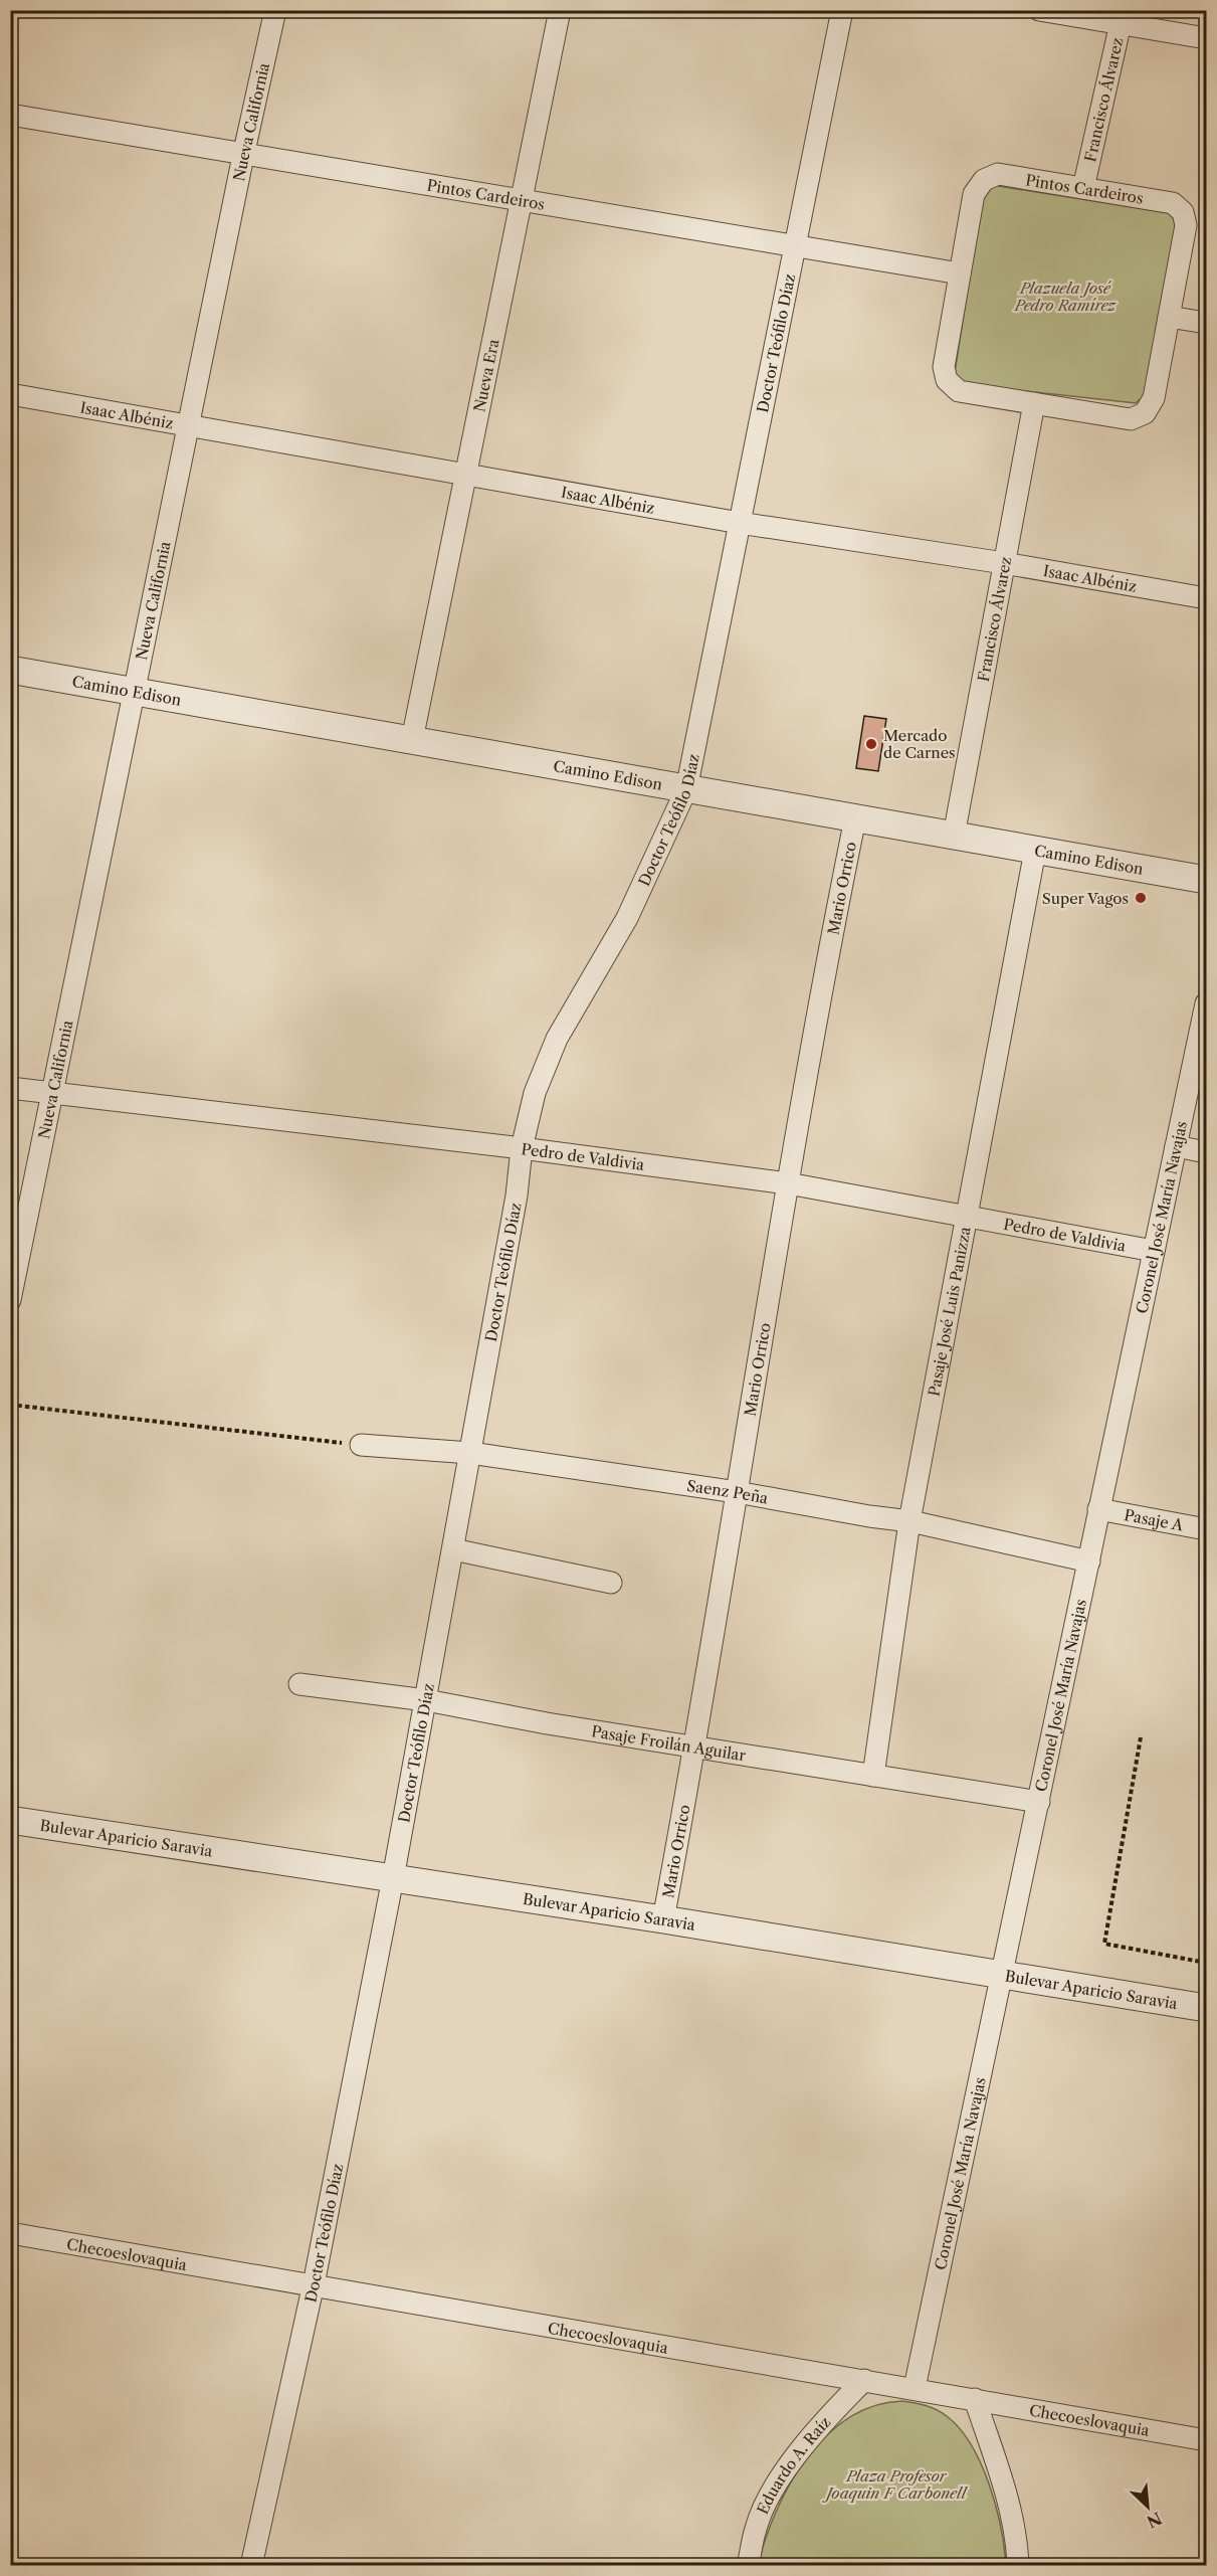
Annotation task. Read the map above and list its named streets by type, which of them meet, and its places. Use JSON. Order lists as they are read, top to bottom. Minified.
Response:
{"streets":{"street":["Francisco Álvarez","Nueva California","Pintos Cardeiros","Doctor Teófilo Díaz","Nueva Era","Isaac Albéniz","Camino Edison","Mario Orrico","Pedro de Valdivia","Coronel José María Navajas","Pasaje José Luis Panizza","Saenz Peña","Pasaje A","Pasaje Froilán Aguilar","Bulevar Aparicio Saravia","Checoeslovaquia","Eduardo A. Raíz"]},"crossings":[["Francisco Álvarez","Pintos Cardeiros"],["Francisco Álvarez","Isaac Albéniz"],["Francisco Álvarez","Camino Edison"],["Nueva California","Pintos Cardeiros"],["Nueva California","Isaac Albéniz"],["Nueva California","Camino Edison"],["Nueva California","Pedro de Valdivia"],["Pintos Cardeiros","Doctor Teófilo Díaz"],["Pintos Cardeiros","Nueva Era"],["Doctor Teófilo Díaz","Isaac Albéniz"],["Doctor Teófilo Díaz","Camino Edison"],["Doctor Teófilo Díaz","Pedro de Valdivia"],["Doctor Teófilo Díaz","Saenz Peña"],["Doctor Teófilo Díaz","Pasaje Froilán Aguilar"],["Doctor Teófilo Díaz","Bulevar Aparicio Saravia"],["Doctor Teófilo Díaz","Checoeslovaquia"],["Nueva Era","Isaac Albéniz"],["Nueva Era","Camino Edison"],["Camino Edison","Mario Orrico"],["Camino Edison","Pasaje José Luis Panizza"],["Mario Orrico","Pedro de Valdivia"],["Mario Orrico","Saenz Peña"],["Mario Orrico","Pasaje Froilán Aguilar"],["Mario Orrico","Bulevar Aparicio Saravia"],["Pedro de Valdivia","Coronel José María Navajas"],["Pedro de Valdivia","Pasaje José Luis Panizza"],["Coronel José María Navajas","Saenz Peña"],["Coronel José María Navajas","Pasaje A"],["Coronel José María Navajas","Pasaje Froilán Aguilar"],["Coronel José María Navajas","Bulevar Aparicio Saravia"],["Coronel José María Navajas","Checoeslovaquia"],["Pasaje José Luis Panizza","Saenz Peña"],["Pasaje José Luis Panizza","Pasaje Froilán Aguilar"],["Checoeslovaquia","Eduardo A. Raíz"]],"parks":["Plazuela José Pedro Ramírez","Plaza Profesor Joaquin F Carbonell"],"places":["Mercado de Carnes","Super Vagos"],"north":"bottom right"}
